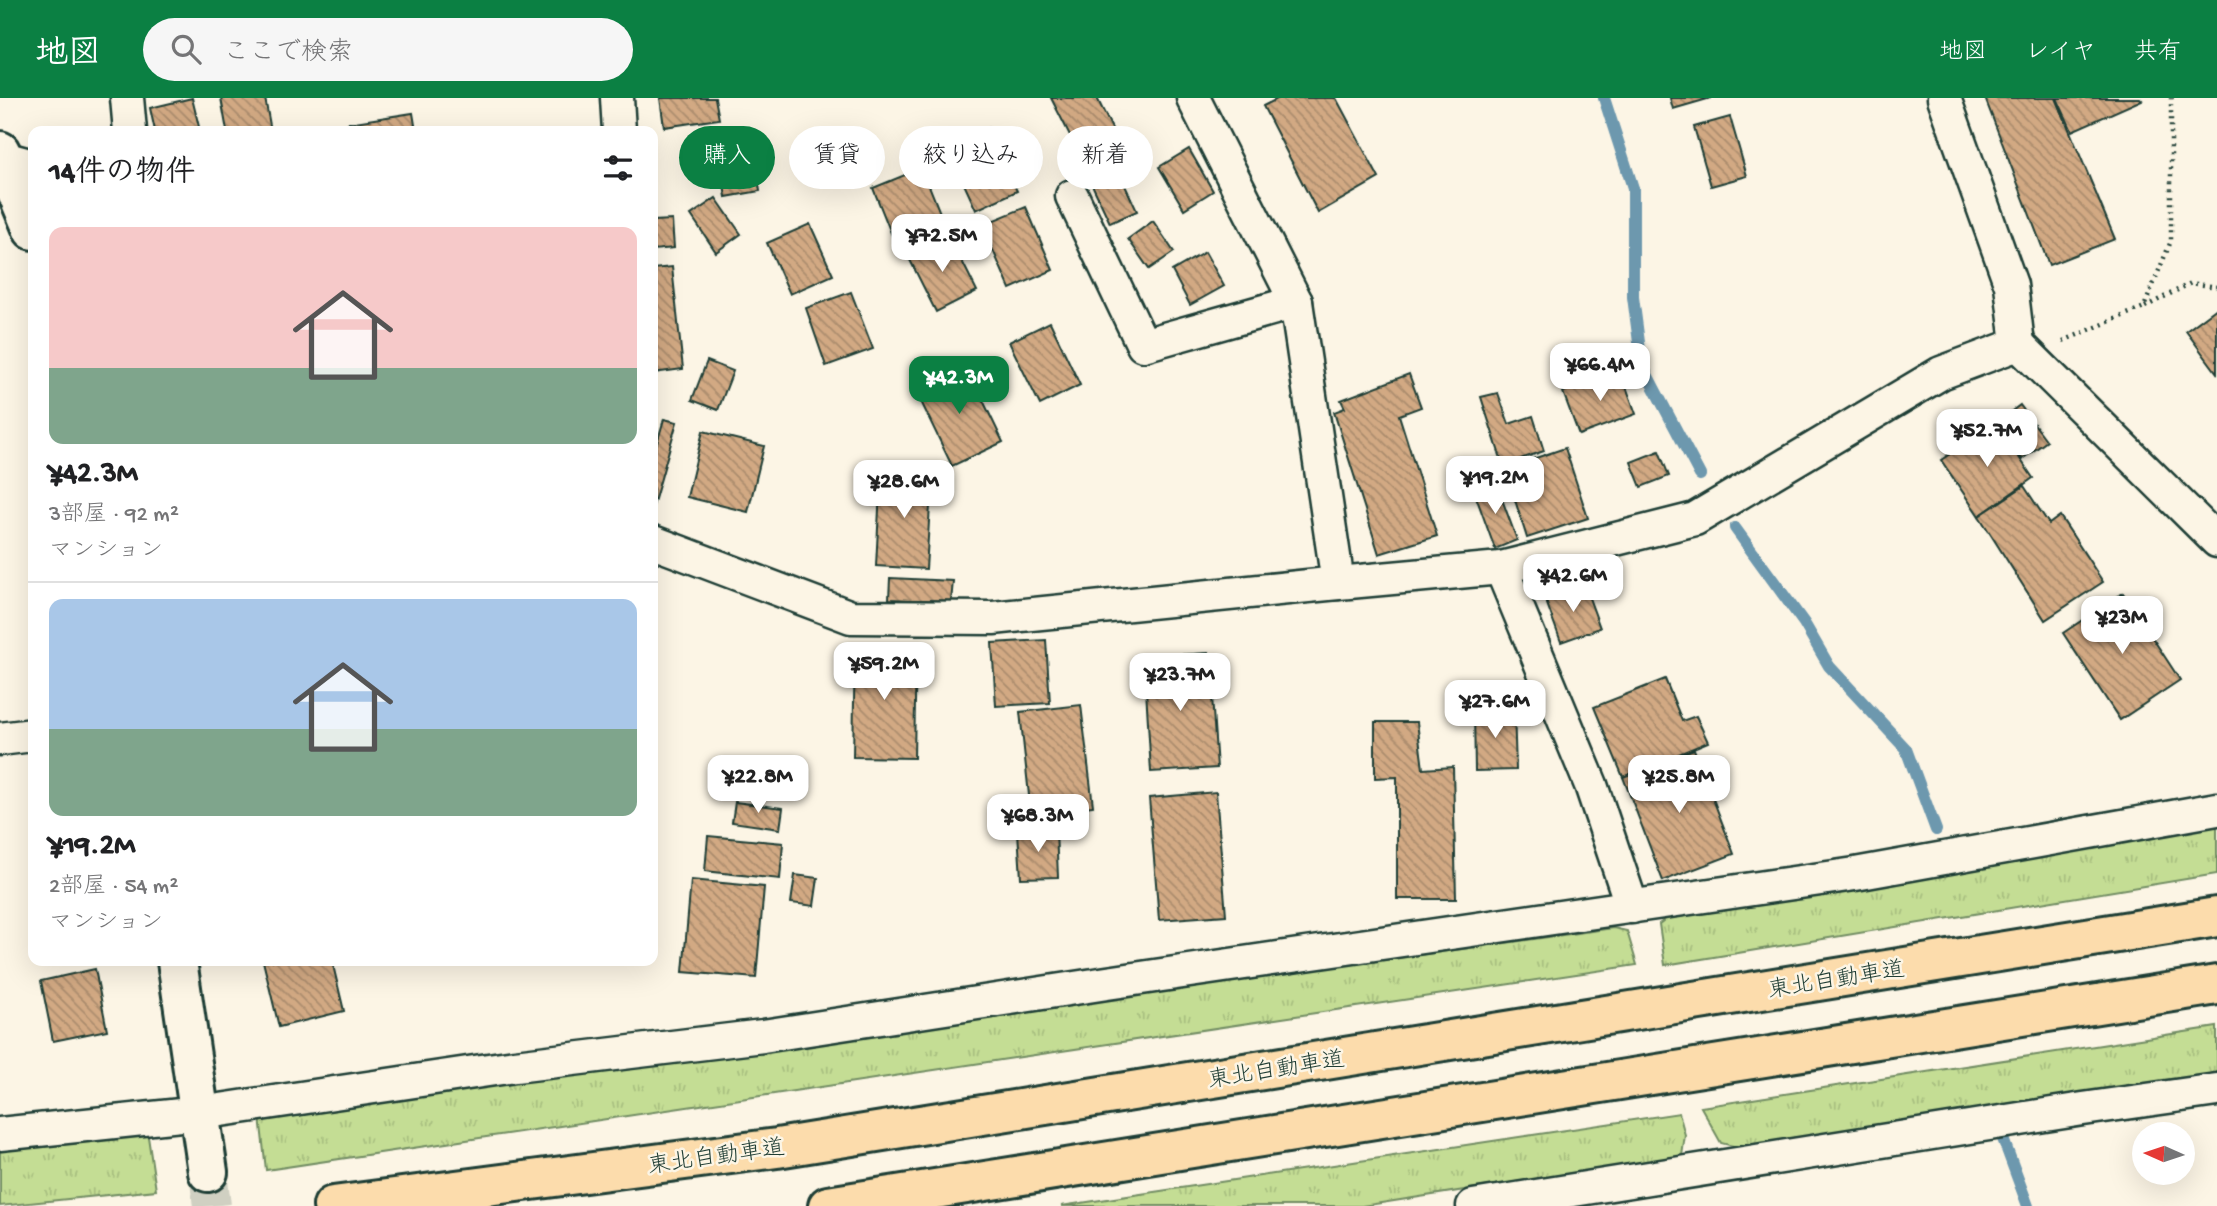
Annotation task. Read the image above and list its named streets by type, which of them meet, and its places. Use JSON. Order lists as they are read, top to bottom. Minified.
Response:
{"streets":{"highway":["東北自動車道"]},"north":"left","page":{"header":"地図","search":"ここで検索","nav":["地図","レイヤ","共有"],"chip":["購入","賃貸","絞り込み","新着"],"heading":"14件の物件","list":[{"name":"¥42.3M","note":"3部屋 · 92 m² · マンション"},{"name":"¥19.2M","note":"2部屋 · 54 m² · マンション"}],"price":["¥72.5M","¥66.4M","¥42.3M","¥52.7M","¥19.2M","¥28.6M","¥42.6M","¥23M","¥59.2M","¥23.7M","¥27.6M","¥22.8M","¥25.8M","¥68.3M"]}}
